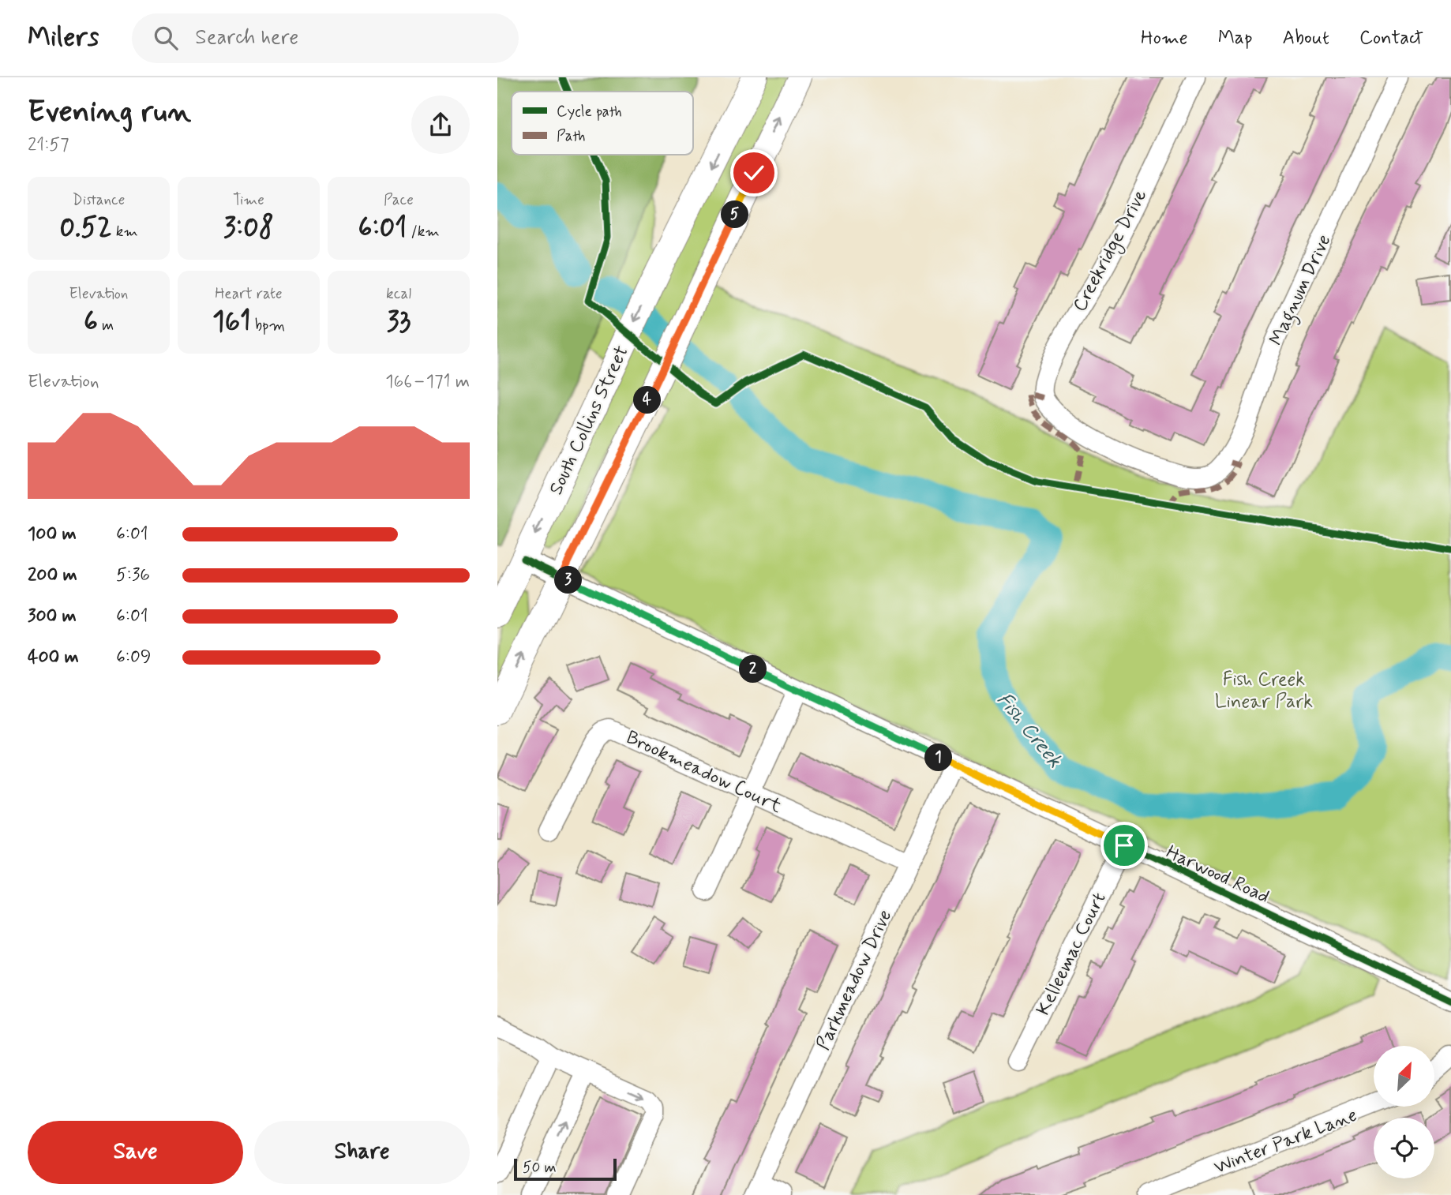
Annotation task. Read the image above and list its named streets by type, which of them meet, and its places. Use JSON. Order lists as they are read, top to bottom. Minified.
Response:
{"streets":{"main road":["South Collins Street"],"street":["Creekridge Drive","Magnum Drive","Brookmeadow Court","Harwood Road","Kelleemac Court","Parkmeadow Drive","Winter Park Lane"]},"crossings":[["Creekridge Drive","Magnum Drive"],["South Collins Street","Harwood Road"],["Brookmeadow Court","Parkmeadow Drive"],["Harwood Road","Kelleemac Court"],["Harwood Road","Parkmeadow Drive"]],"water":["Fish Creek"],"parks":["Fish Creek Linear Park"],"legend":["Cycle path","Path"],"scale_bar":"50 m","north":"top right","page":{"header":"Milers","search":"Search here","nav":["Home","Map","About","Contact"],"heading":["Evening run","21:57"],"stats":[["Distance","0.52 km"],["Time","3:08"],["Pace","6:01 /km"],["Elevation","6 m"],["Heart rate","161 bpm"],["kcal","33"]],"pins":["5","4","3","2","1"],"chart":["Elevation","166–171 m"],"list":[{"name":"100 m","note":"6:01"},{"name":"200 m","note":"5:36"},{"name":"300 m","note":"6:01"},{"name":"400 m","note":"6:09"}],"buttons":["Save","Share"],"scale":"50 m"}}
